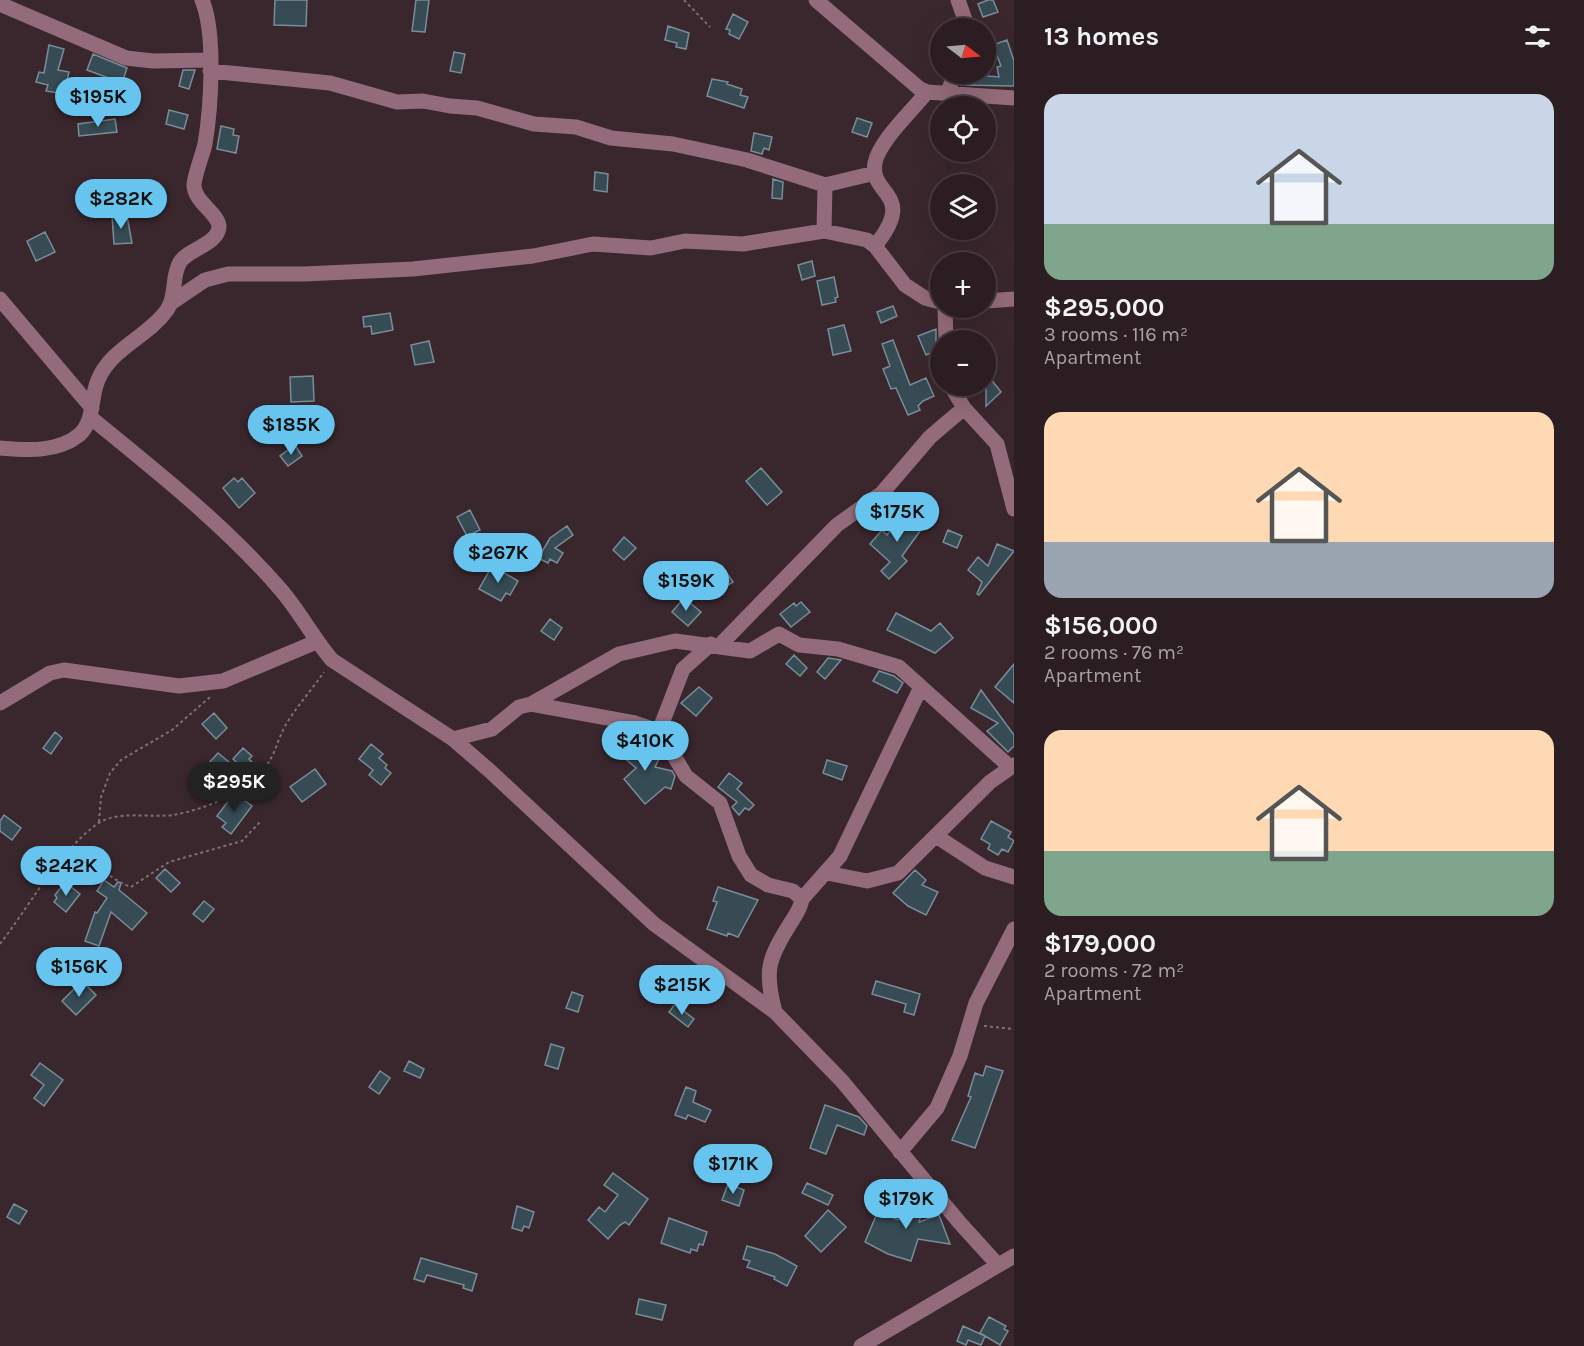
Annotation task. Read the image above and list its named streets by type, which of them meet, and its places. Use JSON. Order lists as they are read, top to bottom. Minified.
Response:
{"north":"right","page":{"heading":"13 homes","map_buttons":["+","−"],"list":[{"name":"$295,000","note":"3 rooms · 116 m² · Apartment"},{"name":"$156,000","note":"2 rooms · 76 m² · Apartment"},{"name":"$179,000","note":"2 rooms · 72 m² · Apartment"}],"price":["$195K","$282K","$185K","$175K","$267K","$159K","$410K","$295K","$242K","$156K","$215K","$171K","$179K"]}}
